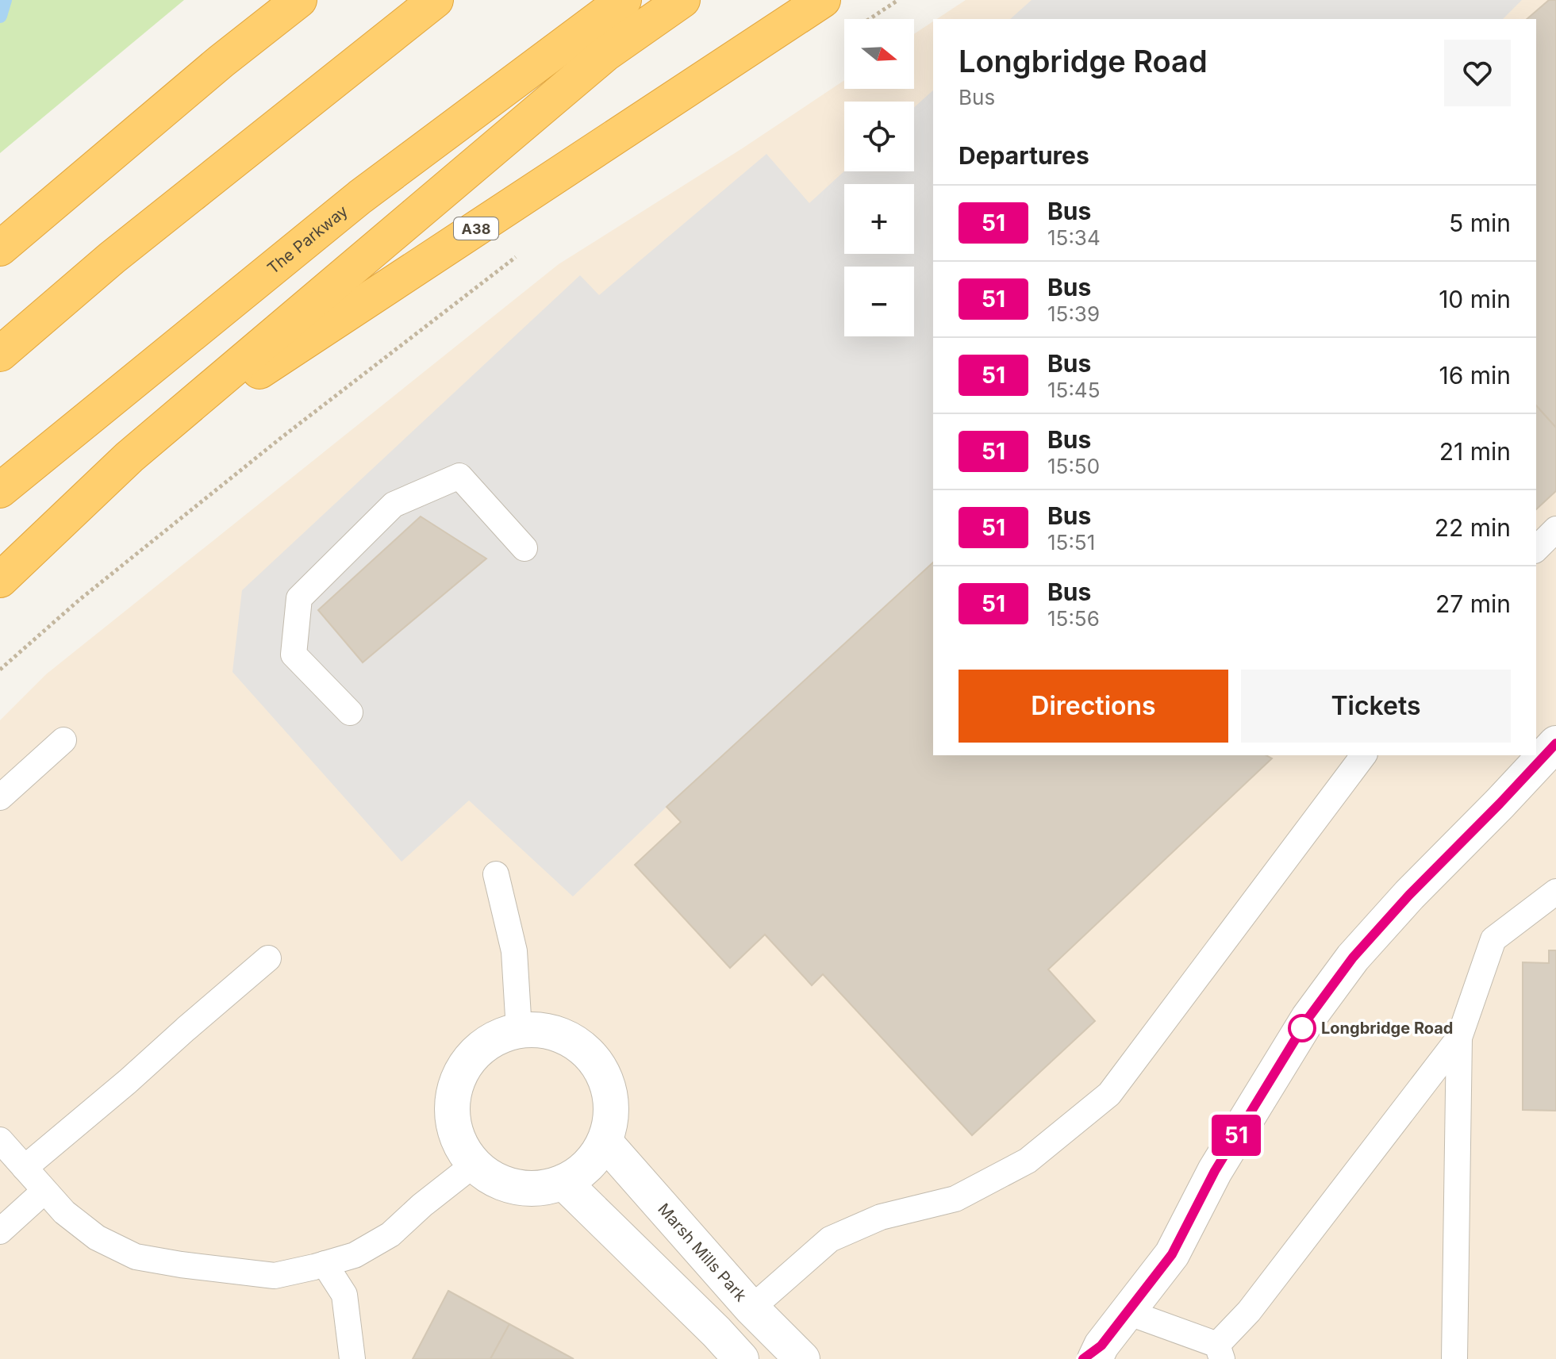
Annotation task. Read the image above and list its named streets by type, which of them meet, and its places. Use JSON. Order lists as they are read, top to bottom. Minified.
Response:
{"streets":{"highway":["A38","The Parkway"],"street":["Marsh Mills Park"]},"places":["Longbridge Road"],"lines":["bus line 51"],"north":"right","page":{"on_map":"51","map_buttons":["+","−"],"heading":[["Longbridge Road","Bus"],"Departures"],"list":[{"mark":"51","name":"Bus","note":"15:34","value":"5 min"},{"mark":"51","name":"Bus","note":"15:39","value":"10 min"},{"mark":"51","name":"Bus","note":"15:45","value":"16 min"},{"mark":"51","name":"Bus","note":"15:50","value":"21 min"},{"mark":"51","name":"Bus","note":"15:51","value":"22 min"},{"mark":"51","name":"Bus","note":"15:56","value":"27 min"}],"buttons":["Directions","Tickets"]}}
